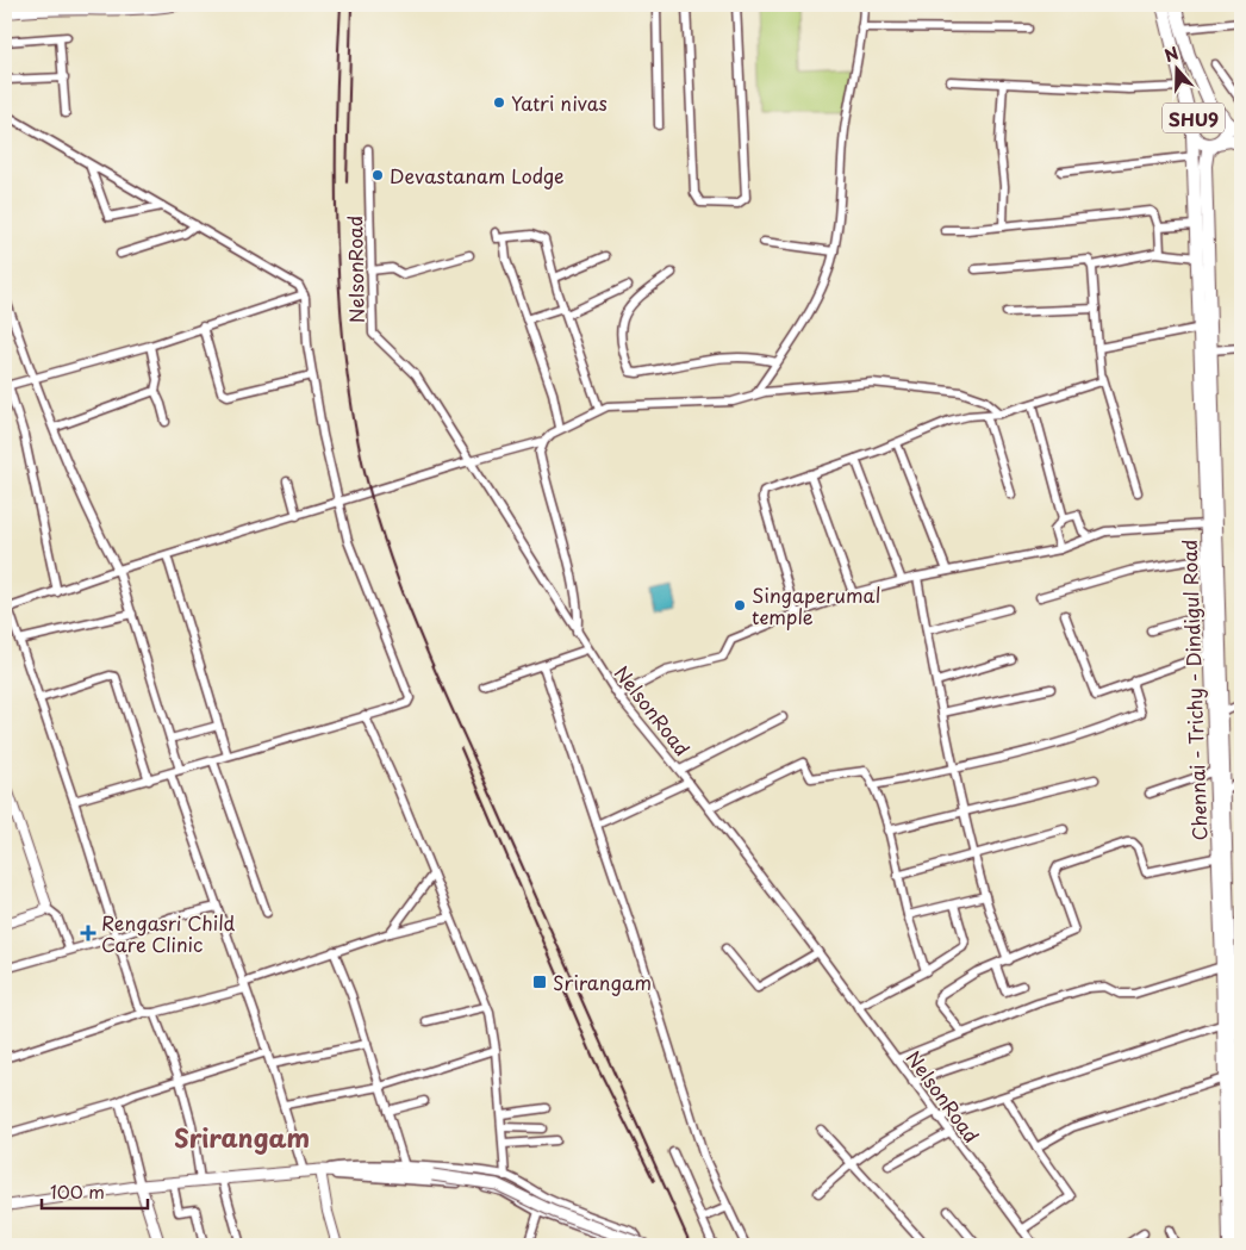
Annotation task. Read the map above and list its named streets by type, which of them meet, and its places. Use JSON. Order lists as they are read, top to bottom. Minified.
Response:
{"streets":{"main road":["SHU9","Chennai - Trichy - Dindigul Road"],"street":["NelsonRoad"]},"crossings":[["SHU9","Chennai - Trichy - Dindigul Road"]],"districts":["Srirangam"],"places":{"other":["Yatri nivas","Devastanam Lodge","Singaperumal temple"],"health":["Rengasri Child Care Clinic"],"transit":["Srirangam"]},"scale_bar":"100 m","north":"top"}
